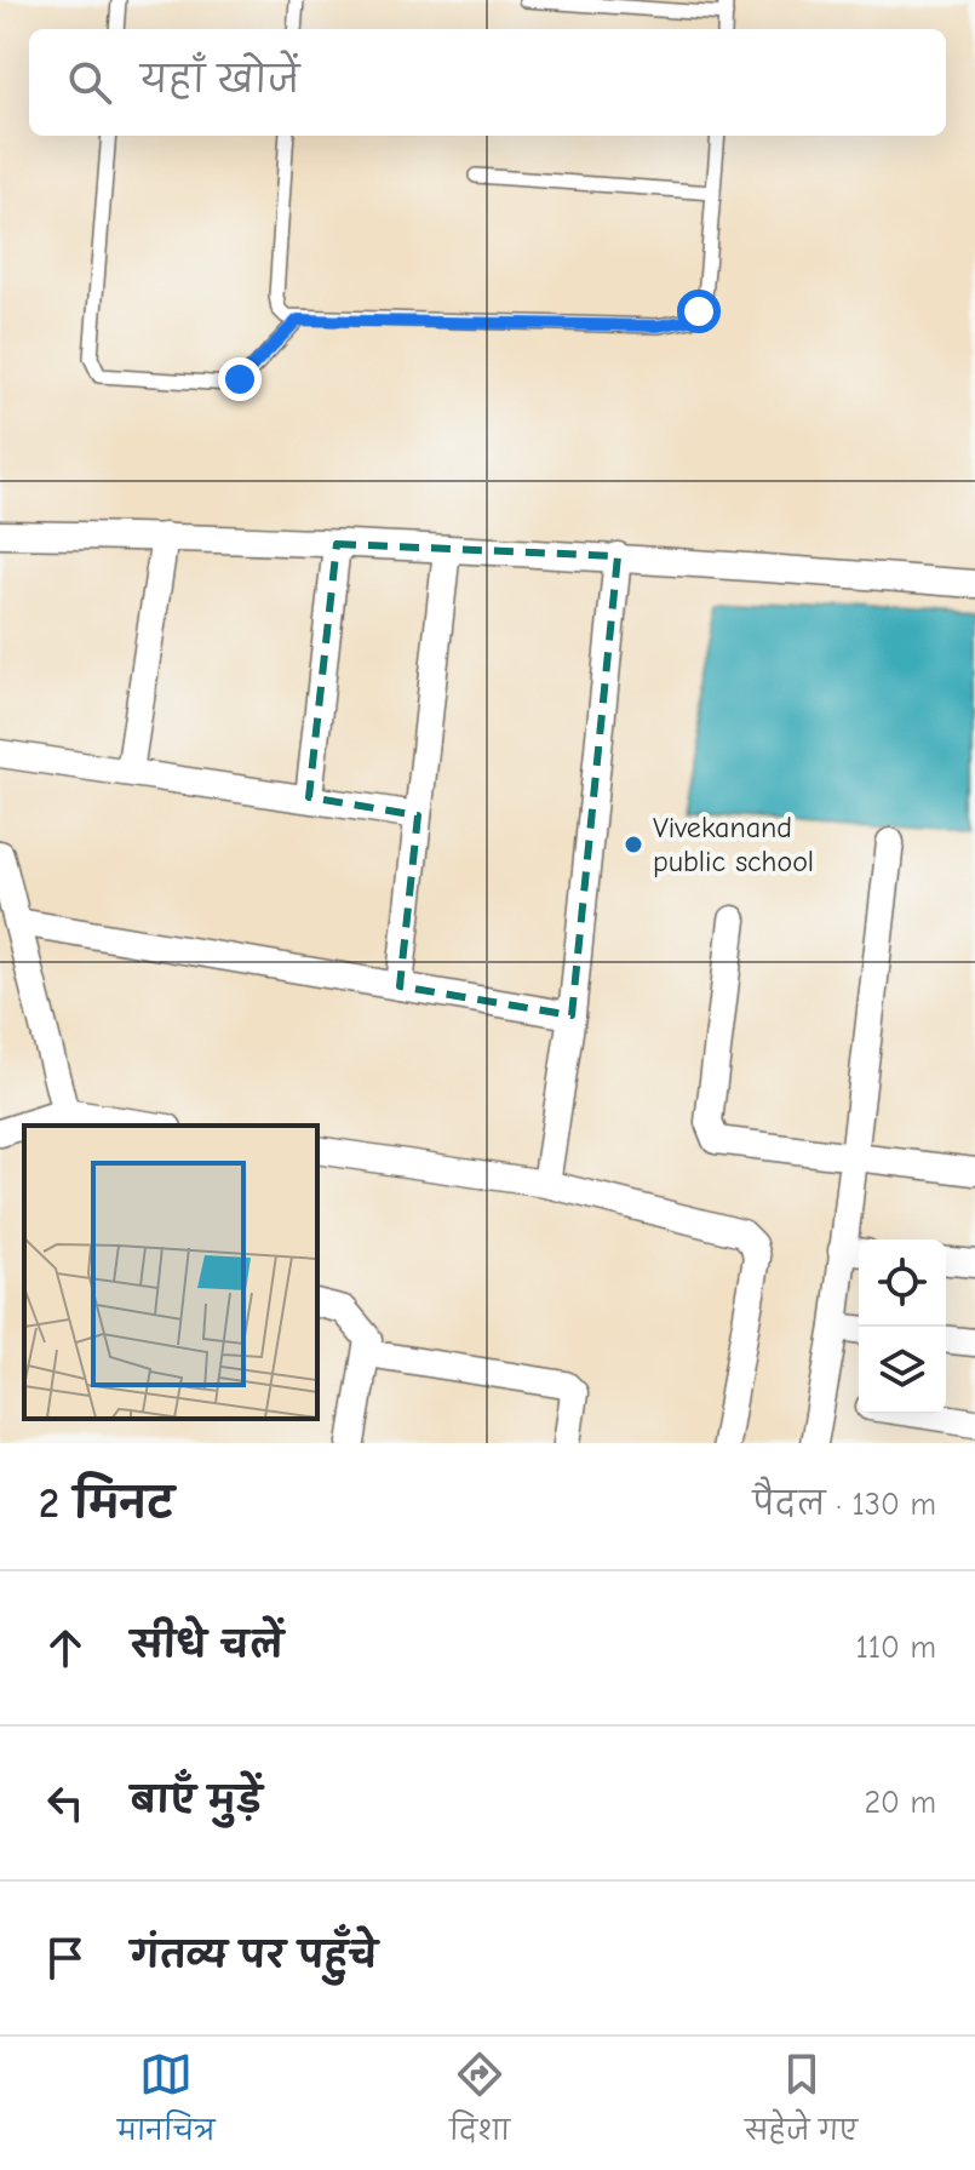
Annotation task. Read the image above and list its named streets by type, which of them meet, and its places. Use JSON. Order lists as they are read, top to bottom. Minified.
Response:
{"places":["Vivekanand public school"],"page":{"search":"यहाँ खोजें","heading":["2 मिनट","पैदल · 130 m"],"list":[["सीधे चलें","110 m"],["बाएँ मुड़ें","20 m"],"गंतव्य पर पहुँचे"],"nav":["मानचित्र","दिशा","सहेजे गए"]}}
